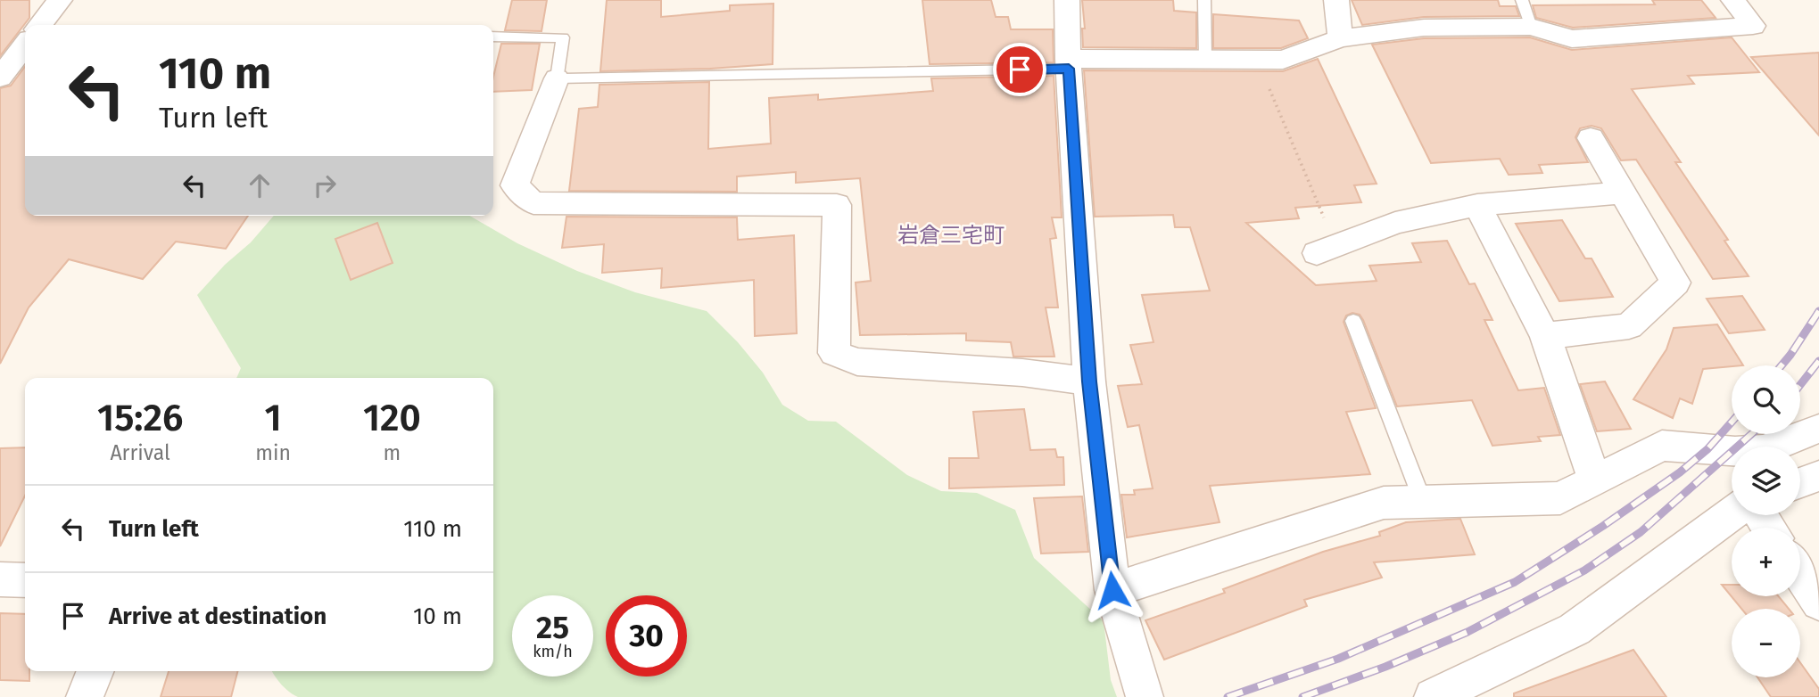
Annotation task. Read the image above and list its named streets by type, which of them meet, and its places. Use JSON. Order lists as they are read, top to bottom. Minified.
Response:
{"districts":["岩倉三宅町"],"page":{"turn":["110 m","Turn left"],"map_buttons":["+","−"],"eta":["15:26","Arrival","1","min","120","m"],"list":[{"name":"Turn left","value":"110 m"},{"name":"Arrive at destination","value":"10 m"}],"speed":"25 km/h","limit":"30"}}
